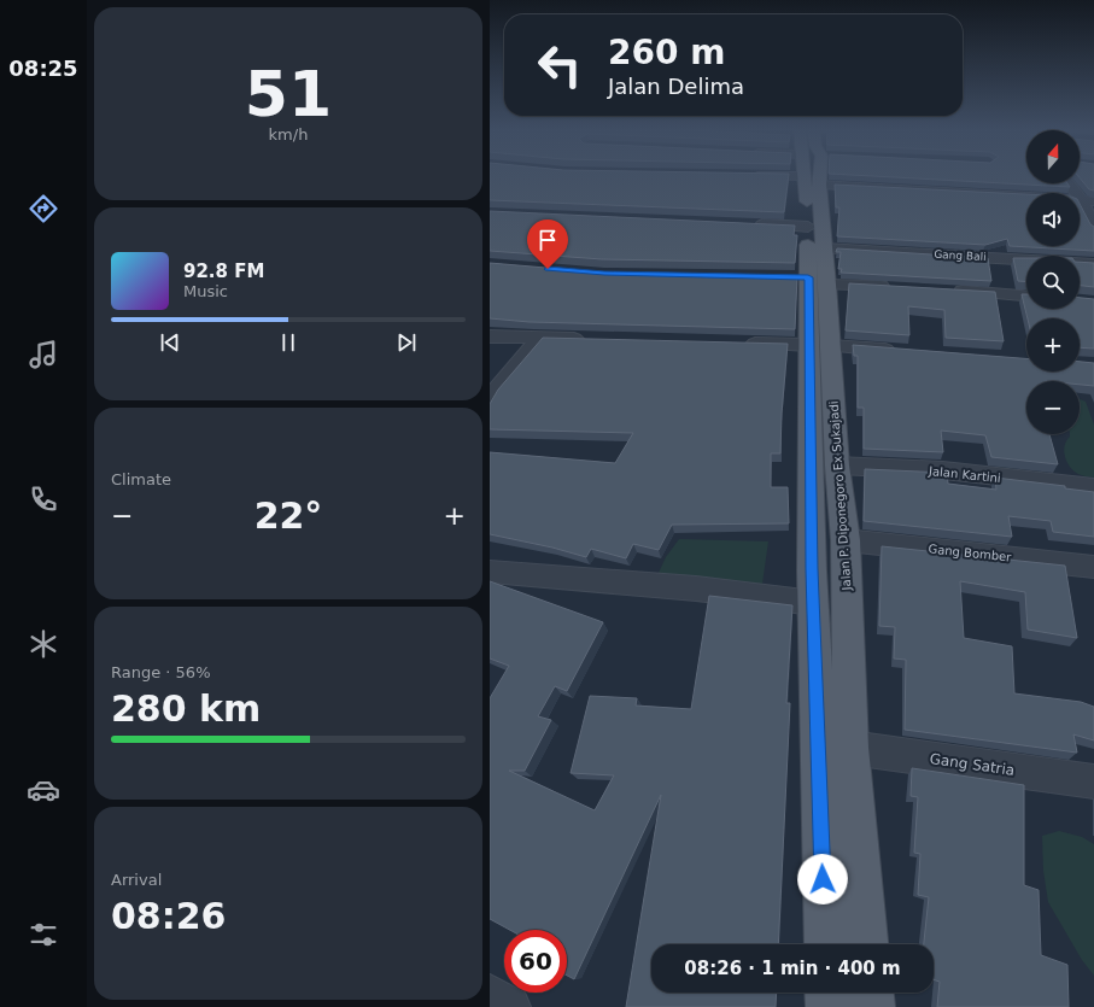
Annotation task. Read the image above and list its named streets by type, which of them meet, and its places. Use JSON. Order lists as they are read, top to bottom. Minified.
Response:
{"streets":{"main road":["Jalan P. Diponegoro Ex Sukajadi"],"street":["Gang Bali","Jalan Kartini","Gang Bomber","Gang Satria"]},"crossings":[["Jalan Kartini","Jalan P. Diponegoro Ex Sukajadi"],["Jalan P. Diponegoro Ex Sukajadi","Gang Bomber"],["Jalan P. Diponegoro Ex Sukajadi","Gang Satria"]],"north":"top","page":{"tabs":"08:25","tile":[["51","km/h"],"Climate",["Range · 56%","280 km"],["Arrival","08:26"]],"turn":["260 m","Jalan Delima"],"map_buttons":["+","−"],"song":["92.8 FM","Music"],"heat":["−","22°","+"],"limit":"60","trip":"08:26 · 1 min · 400 m"}}
